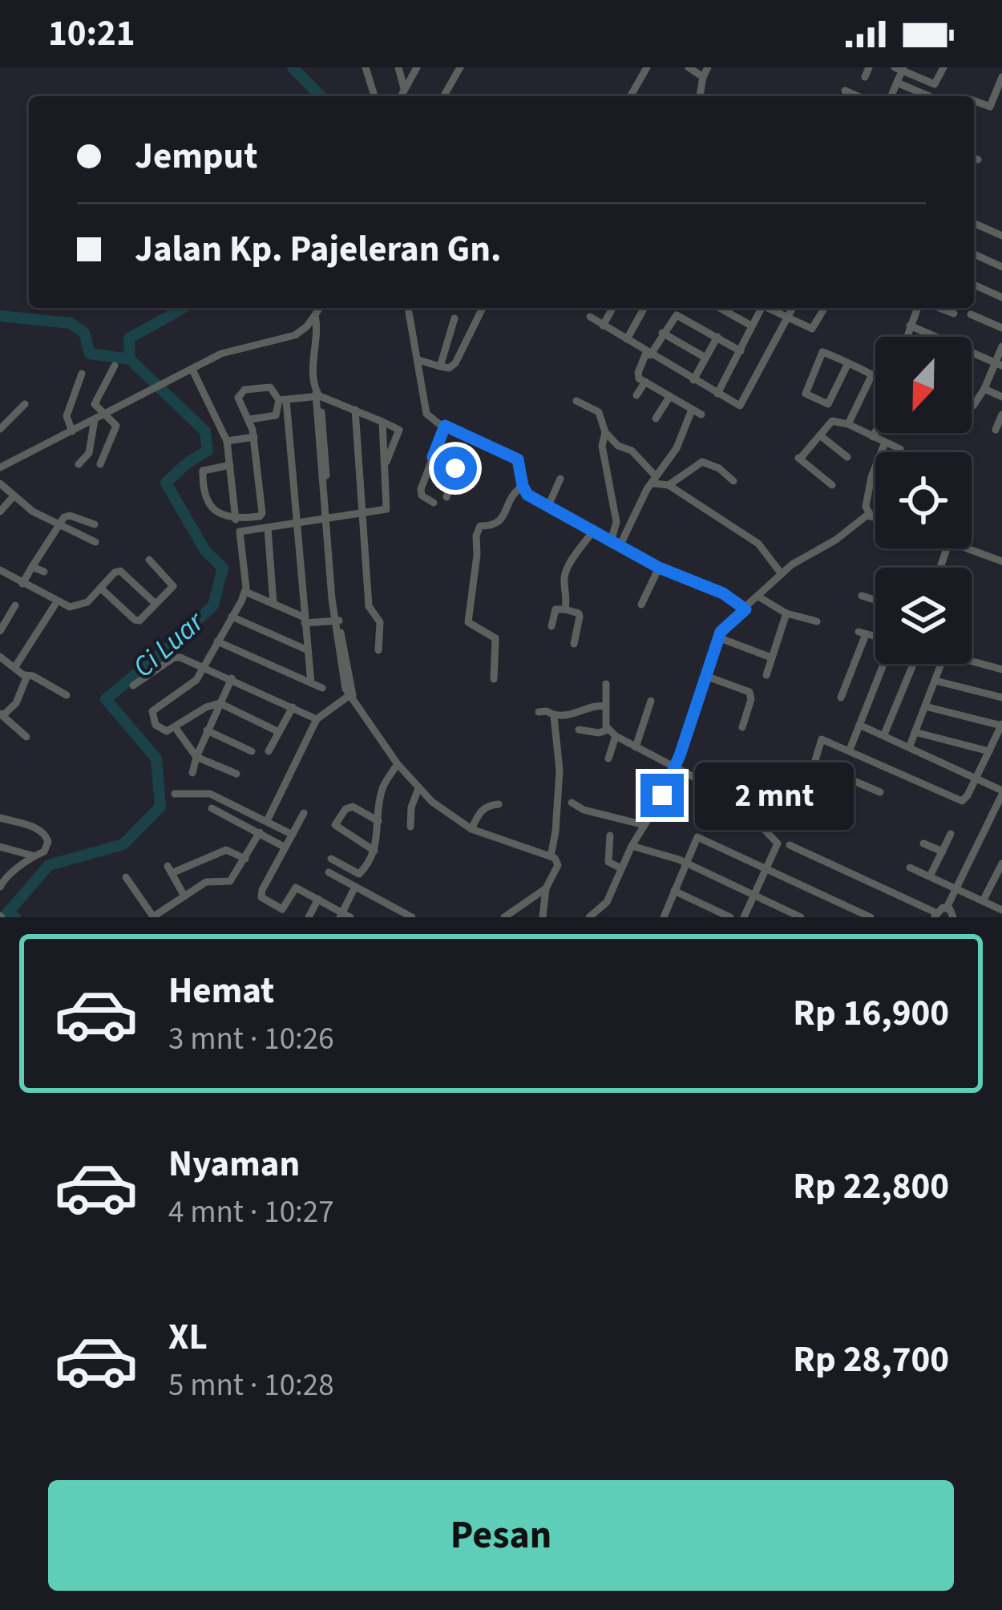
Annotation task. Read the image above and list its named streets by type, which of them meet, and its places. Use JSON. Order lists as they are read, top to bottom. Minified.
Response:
{"water":["Ci Luar"],"north":"bottom","page":{"status":"10:21","banner":["Jemput","Jalan Kp. Pajeleran Gn."],"bubble":"2 mnt","list":[{"name":"Hemat","note":"3 mnt · 10:26","value":"Rp 16,900"},{"name":"Nyaman","note":"4 mnt · 10:27","value":"Rp 22,800"},{"name":"XL","note":"5 mnt · 10:28","value":"Rp 28,700"}],"buttons":"Pesan"}}
